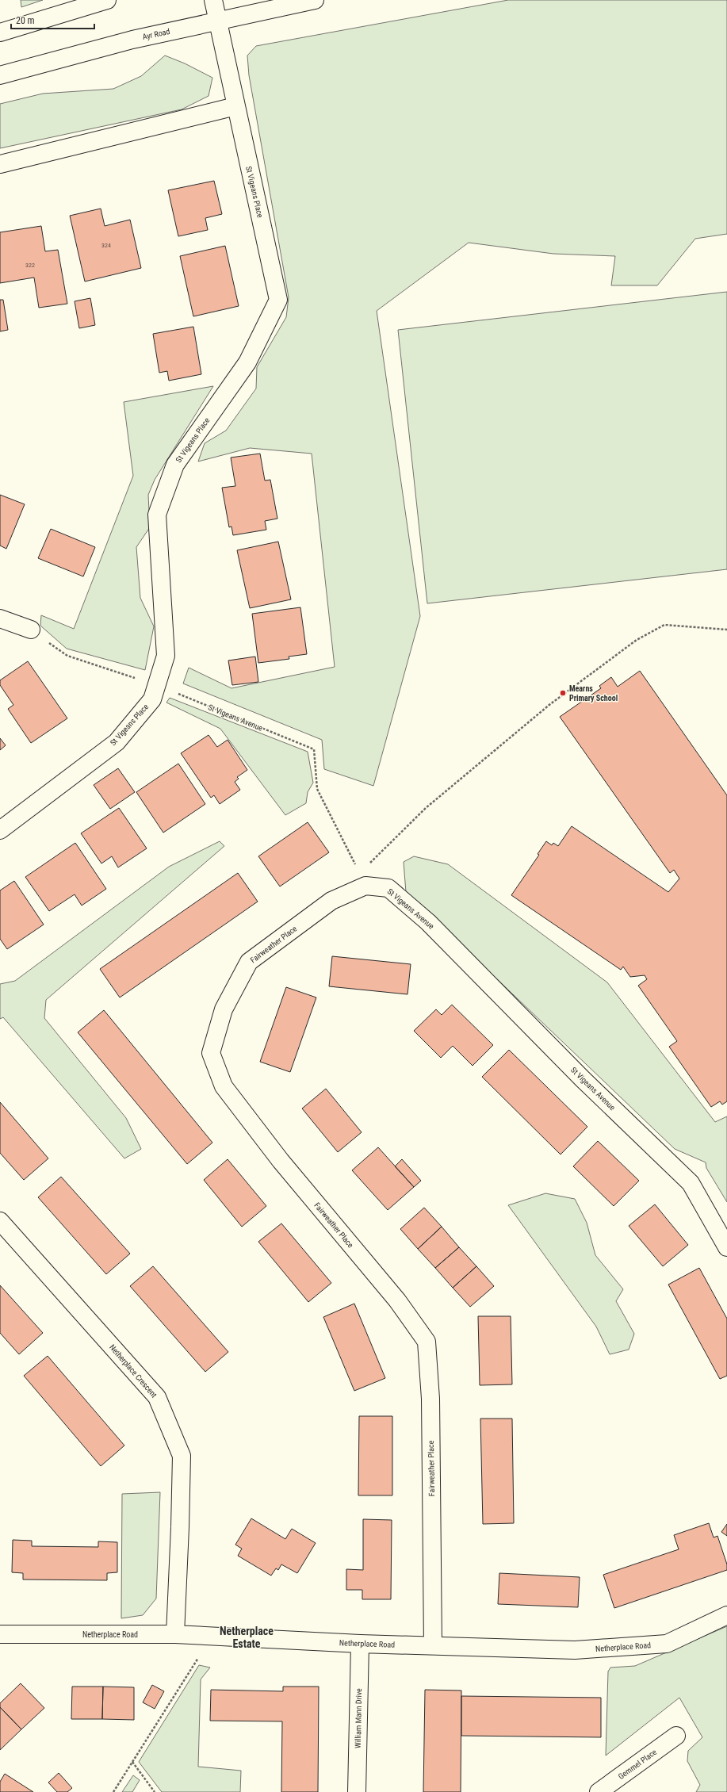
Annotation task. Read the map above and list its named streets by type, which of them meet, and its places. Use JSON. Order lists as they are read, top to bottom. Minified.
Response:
{"streets":{"street":["Ayr Road","St Vigeans Place","St Vigeans Avenue","Fairweather Place","Netherplace Crescent","Netherplace Road","William Mann Drive","Gemmel Place"]},"crossings":[["Ayr Road","St Vigeans Place"],["St Vigeans Place","St Vigeans Avenue"],["St Vigeans Avenue","Fairweather Place"],["Fairweather Place","Netherplace Road"],["Netherplace Crescent","Netherplace Road"],["Netherplace Road","William Mann Drive"]],"districts":["Netherplace Estate"],"places":["Mearns Primary School"],"house_numbers":["324","322"],"scale_bar":"20 m"}
